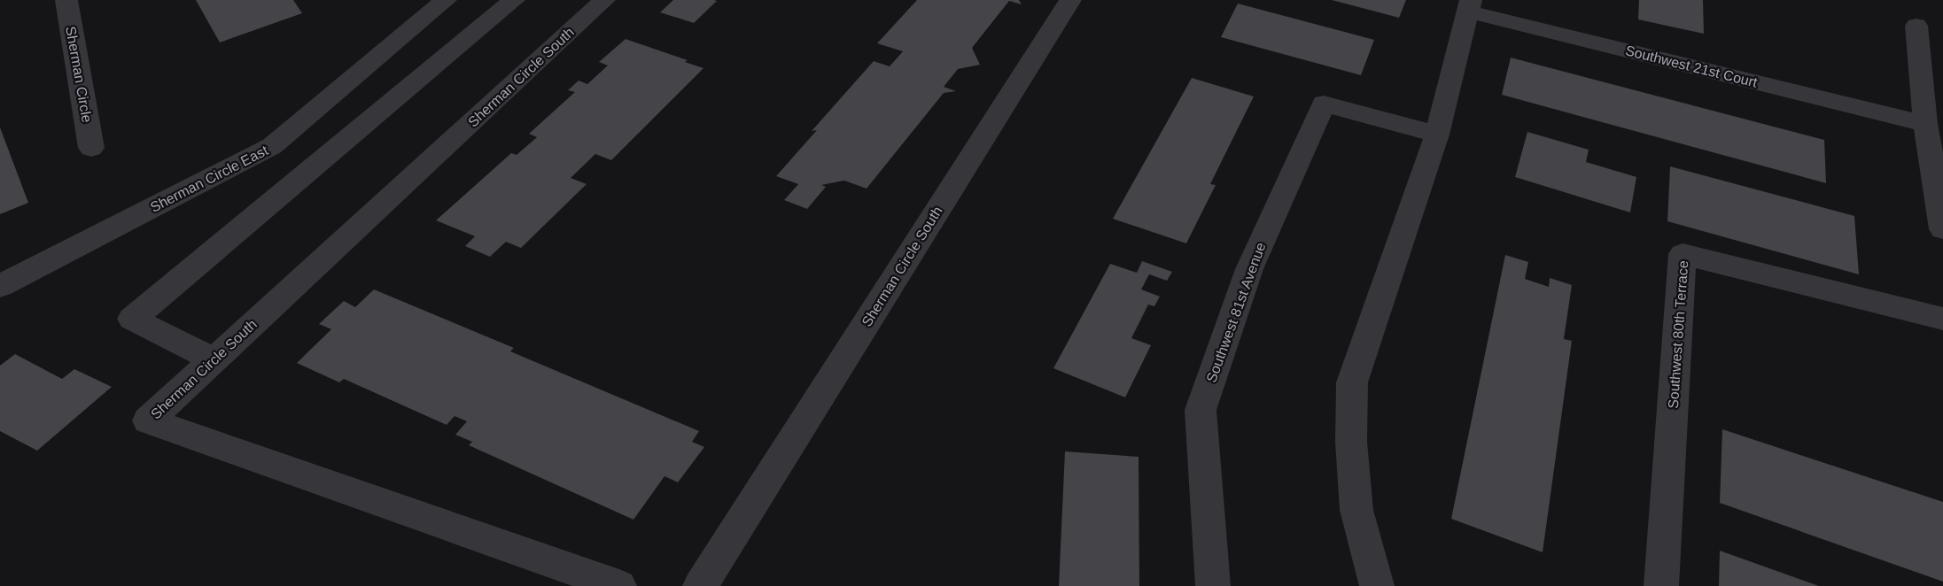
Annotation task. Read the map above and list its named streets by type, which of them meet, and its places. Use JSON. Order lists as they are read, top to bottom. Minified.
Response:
{"streets":{"street":["Southwest 21st Court","Sherman Circle","Sherman Circle South","Sherman Circle East","Southwest 81st Avenue","Southwest 80th Terrace"]}}
